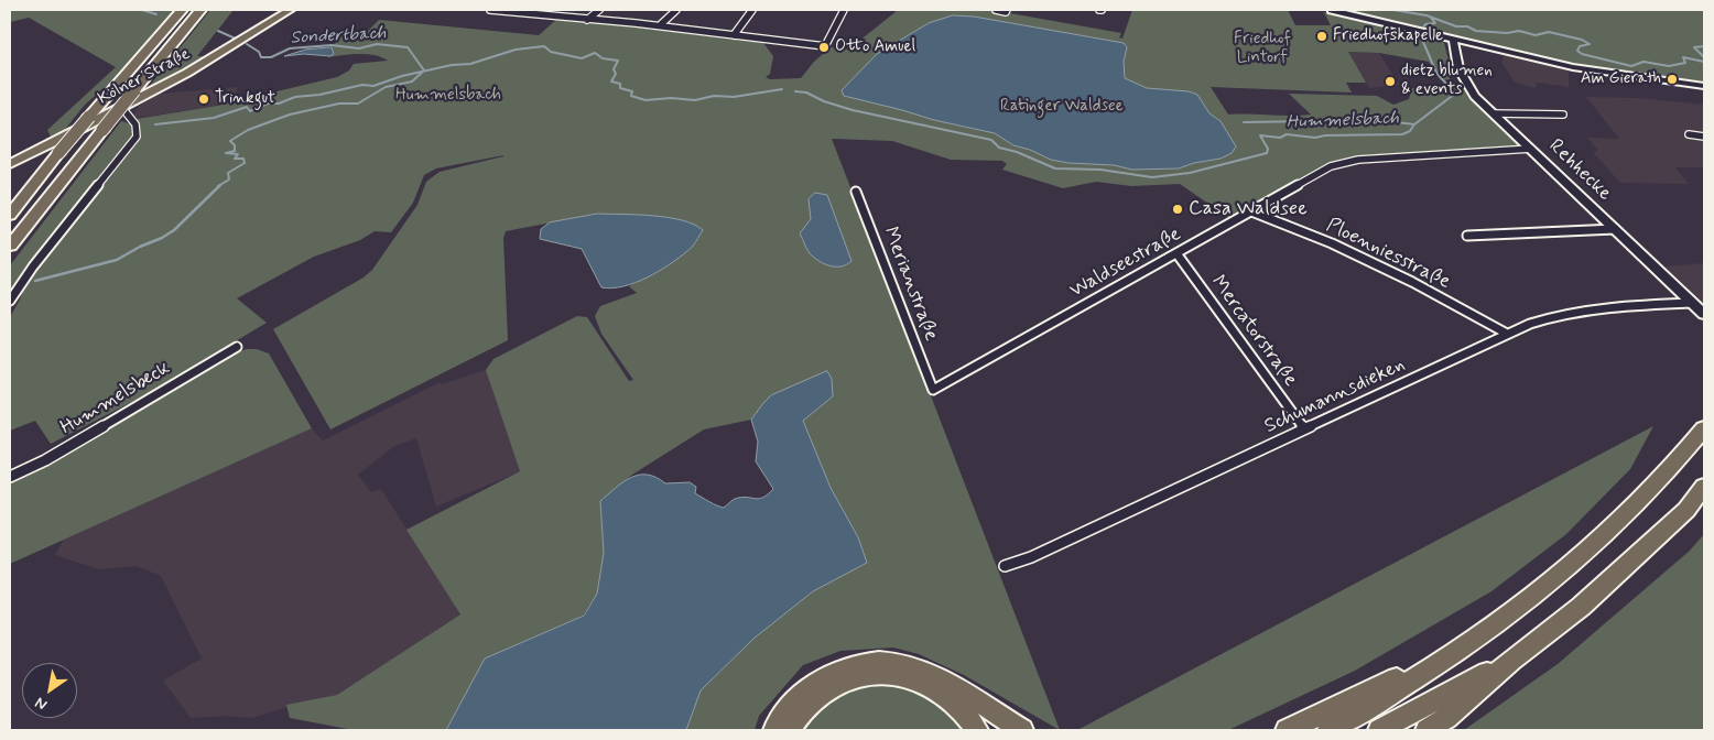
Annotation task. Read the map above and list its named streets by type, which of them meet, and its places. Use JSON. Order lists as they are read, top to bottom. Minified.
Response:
{"streets":{"main road":["Kölner Straße"],"street":["Rehhecke","Ploenniesstraße","Waldseestraße","Merianstraße","Mercatorstraße","Schumannsdieken","Hummelsbeck"]},"crossings":[["Rehhecke","Waldseestraße"],["Rehhecke","Schumannsdieken"],["Ploenniesstraße","Waldseestraße"],["Ploenniesstraße","Schumannsdieken"],["Waldseestraße","Merianstraße"],["Waldseestraße","Mercatorstraße"],["Mercatorstraße","Schumannsdieken"]],"water":["Sondertbach","Hummelsbach"],"parks":["Friedhof Lintorf","Hummelsbach","Ratinger Waldsee"],"places":["Friedhofskapelle","Otto Amuel","Am Gierath","dietz blumen & events","Trinkgut","Casa Waldsee"],"north":"bottom left"}
